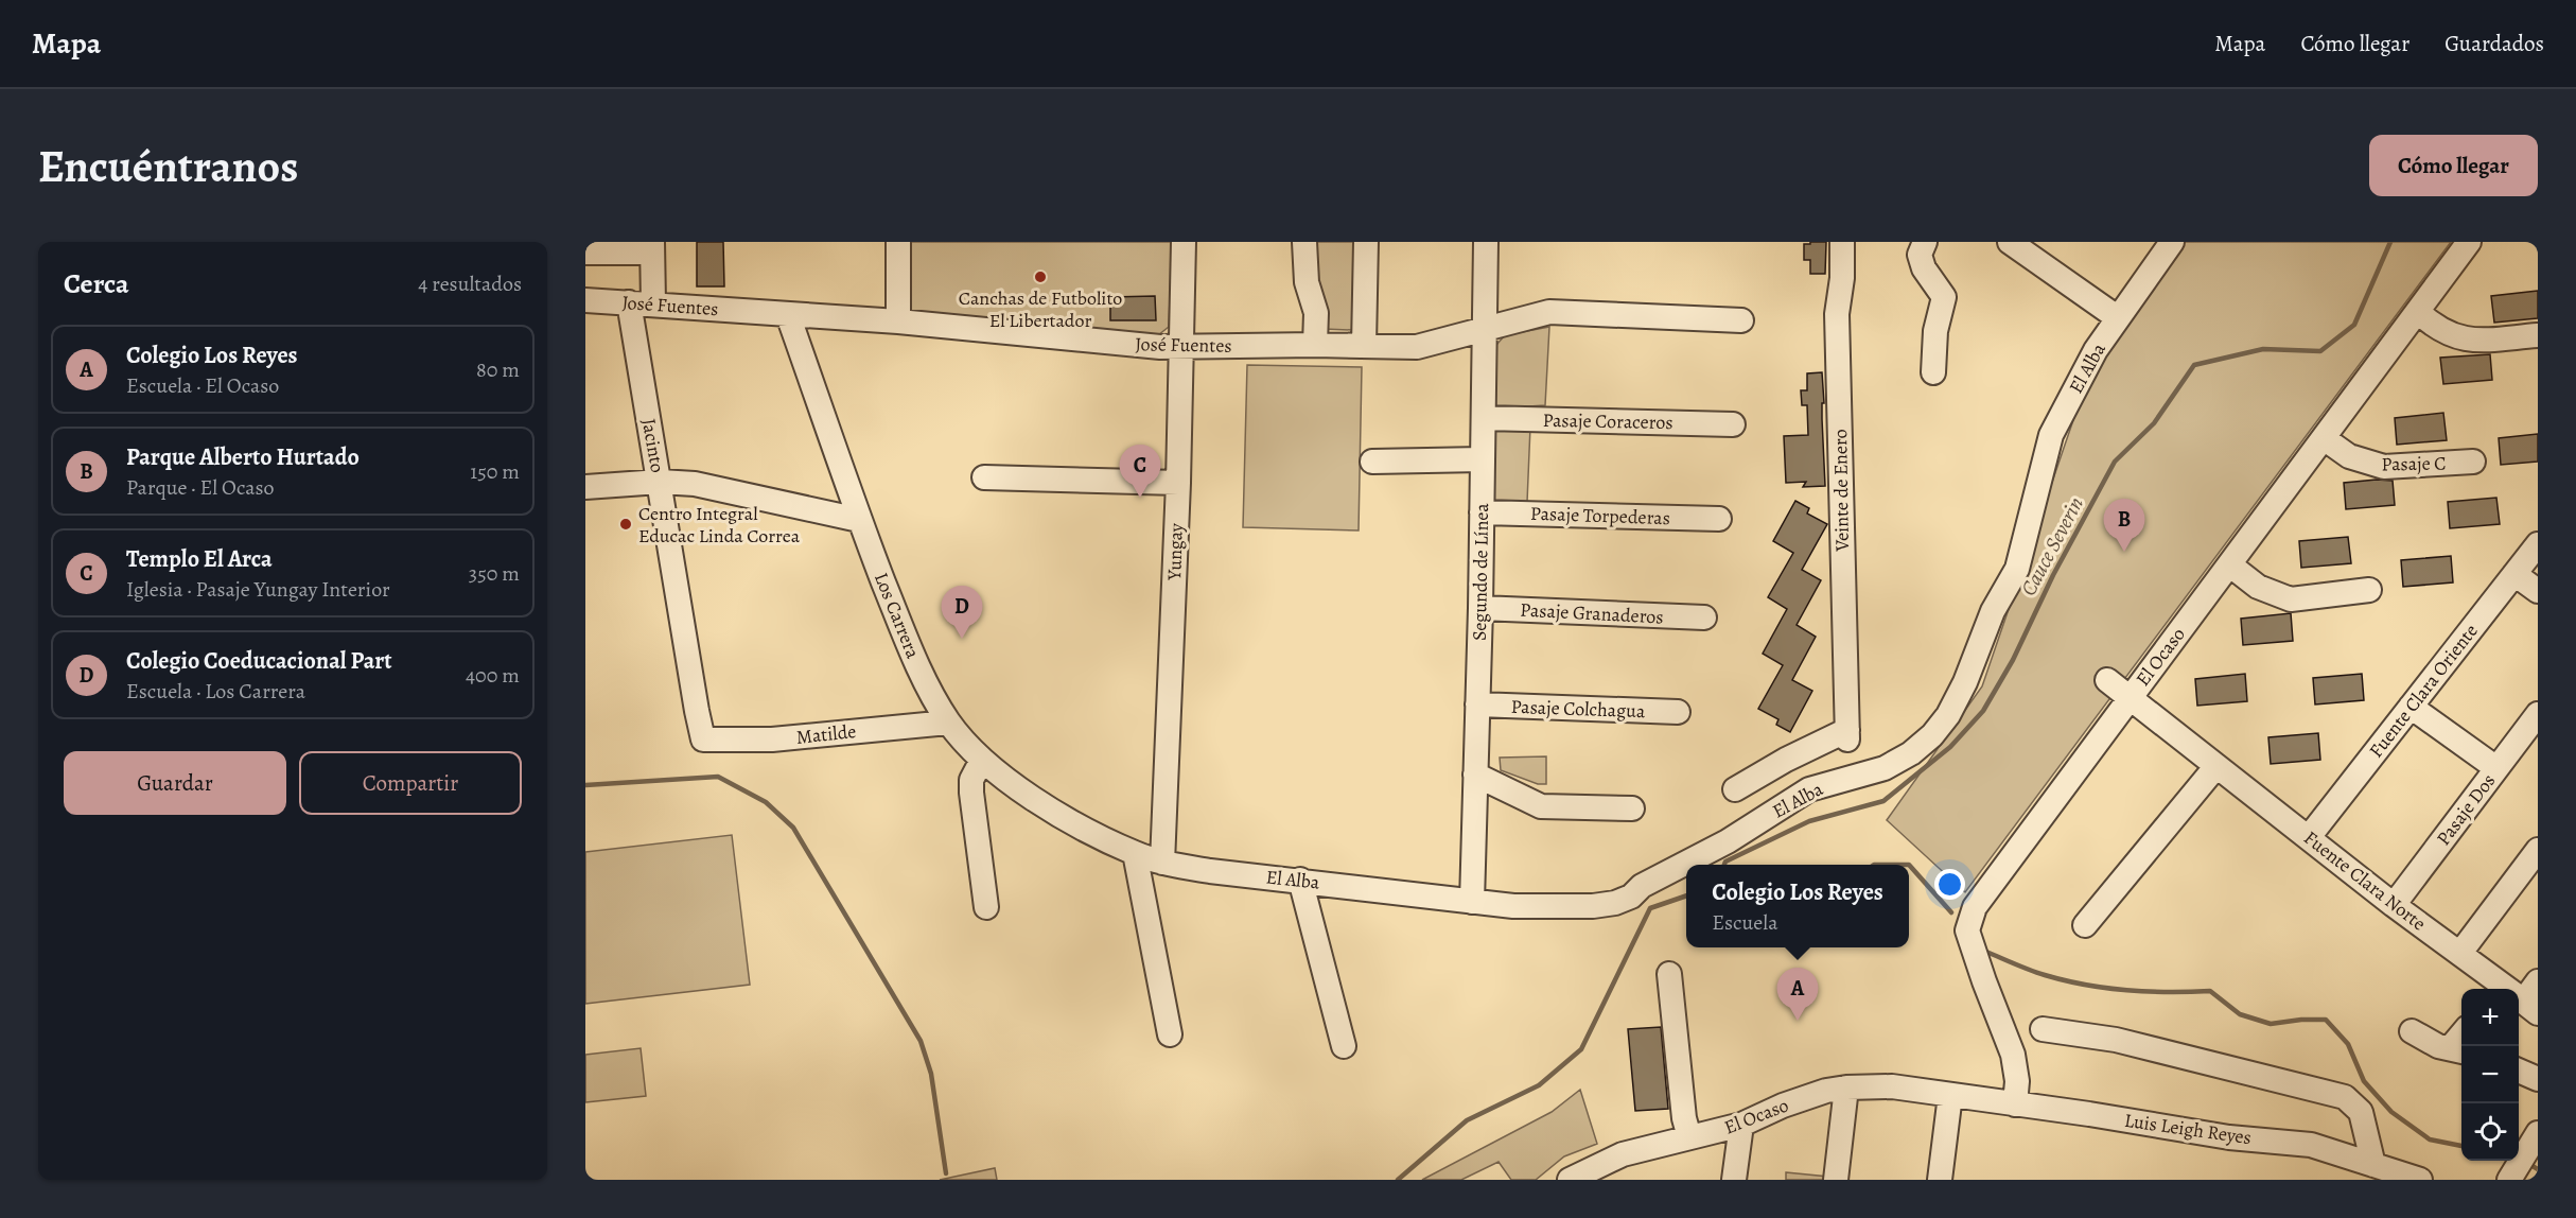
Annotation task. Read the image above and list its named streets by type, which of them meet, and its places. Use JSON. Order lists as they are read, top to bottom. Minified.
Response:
{"streets":{"street":["José Fuentes","El Alba","Pasaje Coraceros","Jacinto","Pasaje C","Veinte de Enero","Pasaje Torpederas","Yungay","Segundo de Línea","Pasaje Granaderos","Los Carrera","El Ocaso","Fuente Clara Oriente","Pasaje Colchagua","Matilde","Pasaje Dos","Fuente Clara Norte","Luis Leigh Reyes"]},"crossings":[["José Fuentes","Jacinto"],["José Fuentes","Yungay"],["José Fuentes","Segundo de Línea"],["José Fuentes","Los Carrera"],["El Alba","Yungay"],["El Alba","Segundo de Línea"],["Pasaje Coraceros","Segundo de Línea"],["Jacinto","Matilde"],["Pasaje C","El Ocaso"],["Pasaje Torpederas","Segundo de Línea"],["Segundo de Línea","Pasaje Granaderos"],["Segundo de Línea","Pasaje Colchagua"],["Los Carrera","Matilde"],["El Ocaso","Fuente Clara Norte"],["El Ocaso","Luis Leigh Reyes"],["Fuente Clara Oriente","Fuente Clara Norte"],["Pasaje Dos","Fuente Clara Norte"]],"water":["Cauce Severin"],"places":["Canchas de Futbolito El Libertador","Centro Integral Educac Linda Correa"],"page":{"header":"Mapa","nav":["Mapa","Cómo llegar","Guardados"],"buttons":["Cómo llegar",["Guardar","Compartir"]],"title":"Encuéntranos","heading":["Cerca","4 resultados"],"list":[{"mark":"A","name":"Colegio Los Reyes","note":"Escuela · El Ocaso","value":"80 m"},{"mark":"B","name":"Parque Alberto Hurtado","note":"Parque · El Ocaso","value":"150 m"},{"mark":"C","name":"Templo El Arca","note":"Iglesia · Pasaje Yungay Interior","value":"350 m"},{"mark":"D","name":"Colegio Coeducacional Part","note":"Escuela · Los Carrera","value":"400 m"}],"pins":["C","B","D","A"],"popup":["Colegio Los Reyes","Escuela"],"map_buttons":["+","−"]}}
